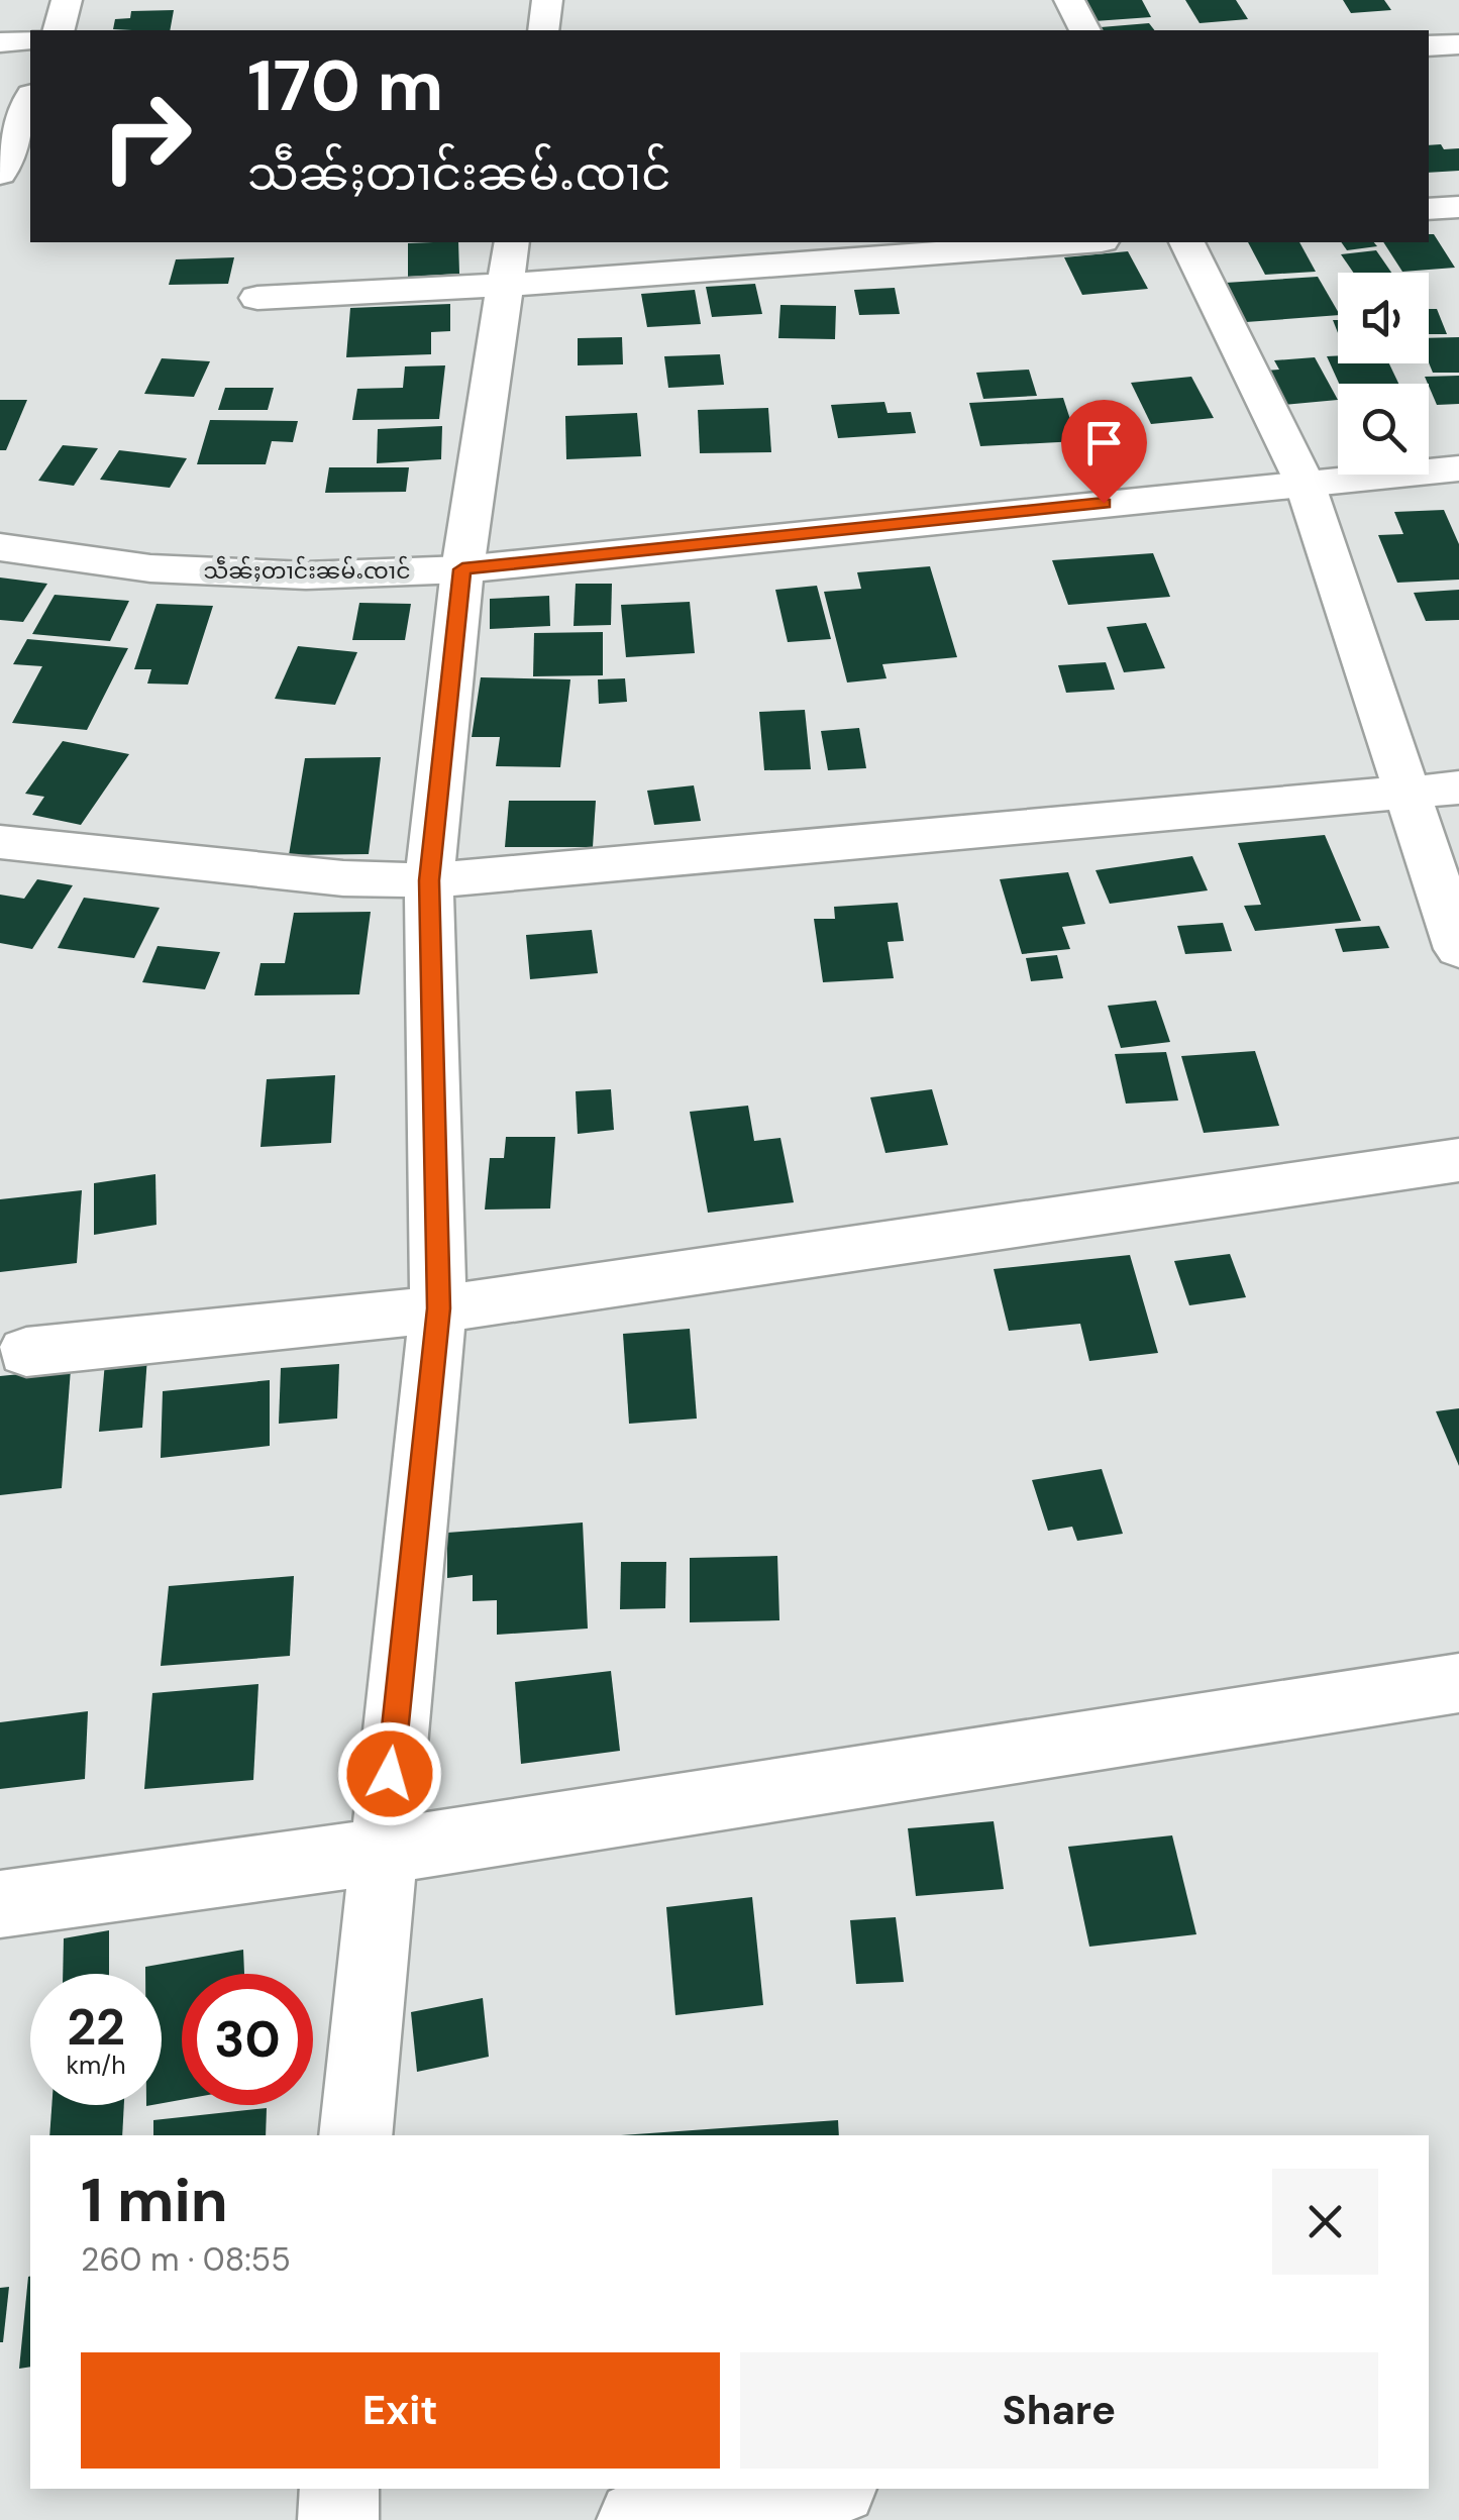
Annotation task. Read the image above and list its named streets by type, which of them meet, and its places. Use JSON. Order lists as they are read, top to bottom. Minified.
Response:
{"streets":{"main road":["သဵၼ်ႈတၢင်းၼမ်ႉၸၢင်"]},"page":{"turn":["170 m","သဵၼ်ႈတၢင်းၼမ်ႉၸၢင်"],"speed":"22 km/h","limit":"30","heading":["1 min","260 m · 08:55"],"buttons":["Exit","Share"]}}
